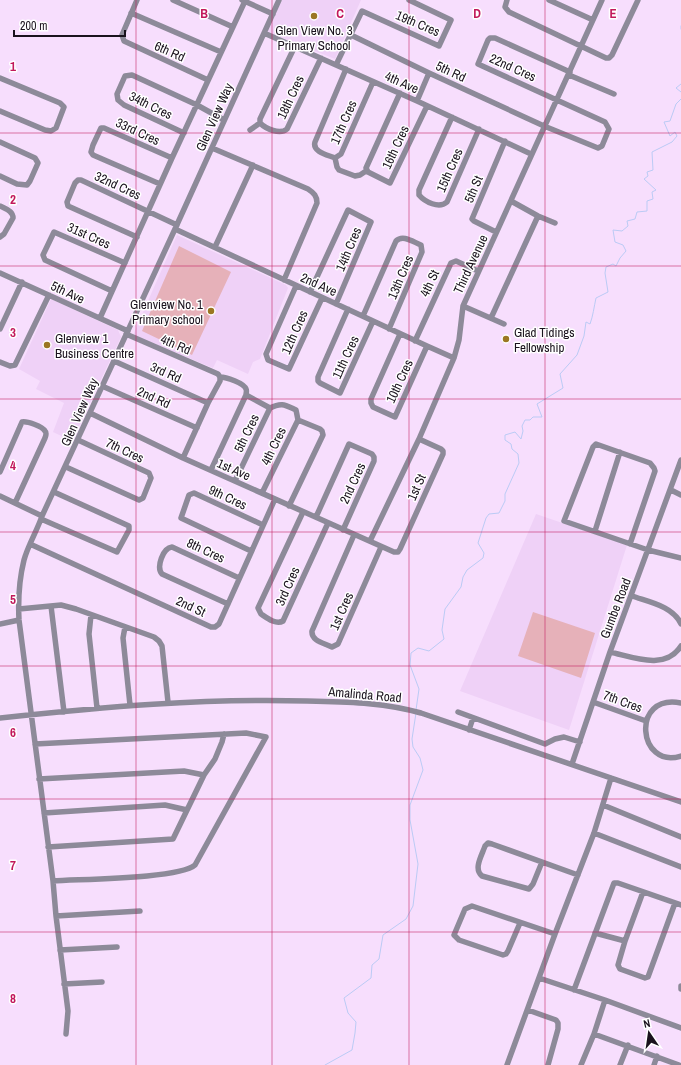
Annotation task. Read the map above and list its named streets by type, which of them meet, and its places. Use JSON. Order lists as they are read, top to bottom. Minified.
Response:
{"streets":{"street":["19th Cres","6th Rd","22nd Cres","5th Rd","4th Ave","18th Cres","34th Cres","Glen View Way","17th Cres","33rd Cres","16th Cres","15th Cres","32nd Cres","5th St","31st Cres","14th Cres","Third Avenue","13th Cres","4th St","2nd Ave","5th Ave","12th Cres","4th Rd","11th Cres","3rd Rd","10th Cres","2nd Rd","5th Cres","4th Cres","7th Cres","1st Ave","2nd Cres","1st St","9th Cres","8th Cres","3rd Cres","2nd St","Gumbe Road","1st Cres","Amalinda Road"]},"crossings":[["19th Cres","5th Rd"],["22nd Cres","5th Rd"],["22nd Cres","Third Avenue"],["5th Rd","Third Avenue"],["4th Ave","18th Cres"],["4th Ave","Glen View Way"],["4th Ave","17th Cres"],["4th Ave","16th Cres"],["4th Ave","15th Cres"],["4th Ave","5th St"],["4th Ave","Third Avenue"],["Glen View Way","32nd Cres"],["Glen View Way","2nd Ave"],["Glen View Way","5th Ave"],["Glen View Way","4th Rd"],["Glen View Way","3rd Rd"],["Glen View Way","2nd Rd"],["Glen View Way","7th Cres"],["Glen View Way","1st Ave"],["Glen View Way","2nd St"],["Glen View Way","Amalinda Road"],["32nd Cres","2nd Ave"],["5th St","Third Avenue"],["14th Cres","2nd Ave"],["Third Avenue","4th St"],["Third Avenue","2nd Ave"],["Third Avenue","1st Ave"],["Third Avenue","1st St"],["13th Cres","2nd Ave"],["4th St","2nd Ave"],["2nd Ave","12th Cres"],["2nd Ave","11th Cres"],["2nd Ave","10th Cres"],["5th Ave","4th Rd"],["4th Rd","5th Cres"],["5th Cres","1st Ave"],["4th Cres","1st Ave"],["7th Cres","Gumbe Road"],["1st Ave","2nd Cres"],["1st Ave","1st St"],["1st Ave","3rd Cres"],["1st Ave","2nd St"],["1st Ave","1st Cres"],["9th Cres","2nd St"],["8th Cres","2nd St"],["Gumbe Road","Amalinda Road"]],"places":["Glen View No. 3 Primary School","Glenview No. 1 Primary school","Glad Tidings Fellowship","Glenview 1 Business Centre"],"scale_bar":"200 m","north":"top","grid":{"columns":["B","C","D","E"],"rows":["1","2","3","4","5","6","7","8"]}}
